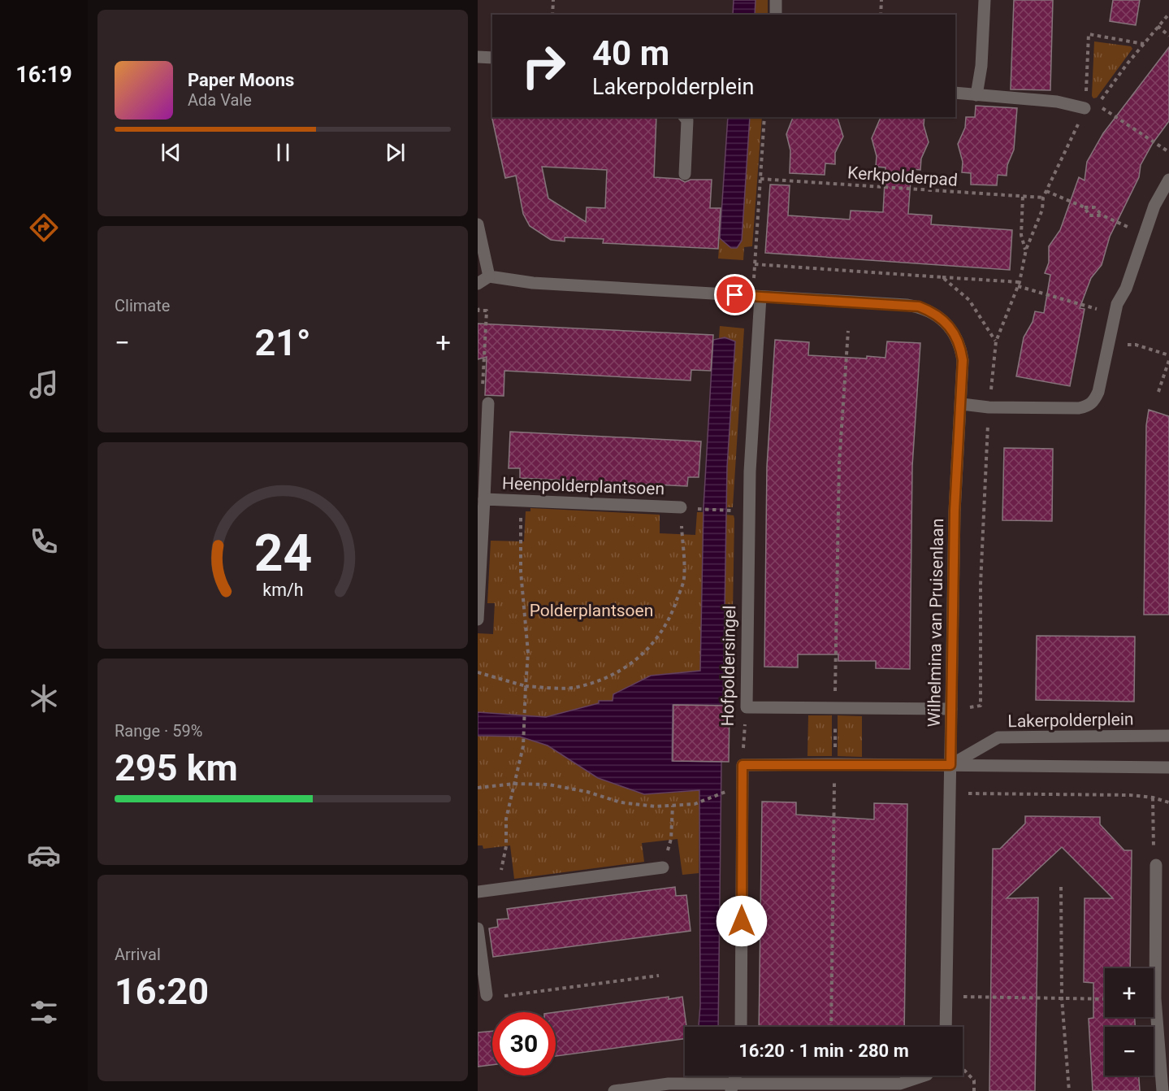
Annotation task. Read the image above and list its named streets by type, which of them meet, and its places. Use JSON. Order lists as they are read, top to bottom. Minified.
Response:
{"streets":{"street":["Heenpolderplantsoen","Wilhelmina van Pruisenlaan","Hofpoldersingel","Lakerpolderplein"],"path":["Kerkpolderpad"]},"crossings":[["Wilhelmina van Pruisenlaan","Hofpoldersingel"],["Wilhelmina van Pruisenlaan","Lakerpolderplein"]],"parks":["Polderplantsoen"],"page":{"tabs":"16:19","turn":["40 m","Lakerpolderplein"],"song":["Paper Moons","Ada Vale"],"tile":["Climate",["Range · 59%","295 km"],["Arrival","16:20"]],"heat":["−","21°","+"],"map_buttons":["+","−"],"limit":"30","trip":"16:20 · 1 min · 280 m","gauge":["24","km/h"]}}
